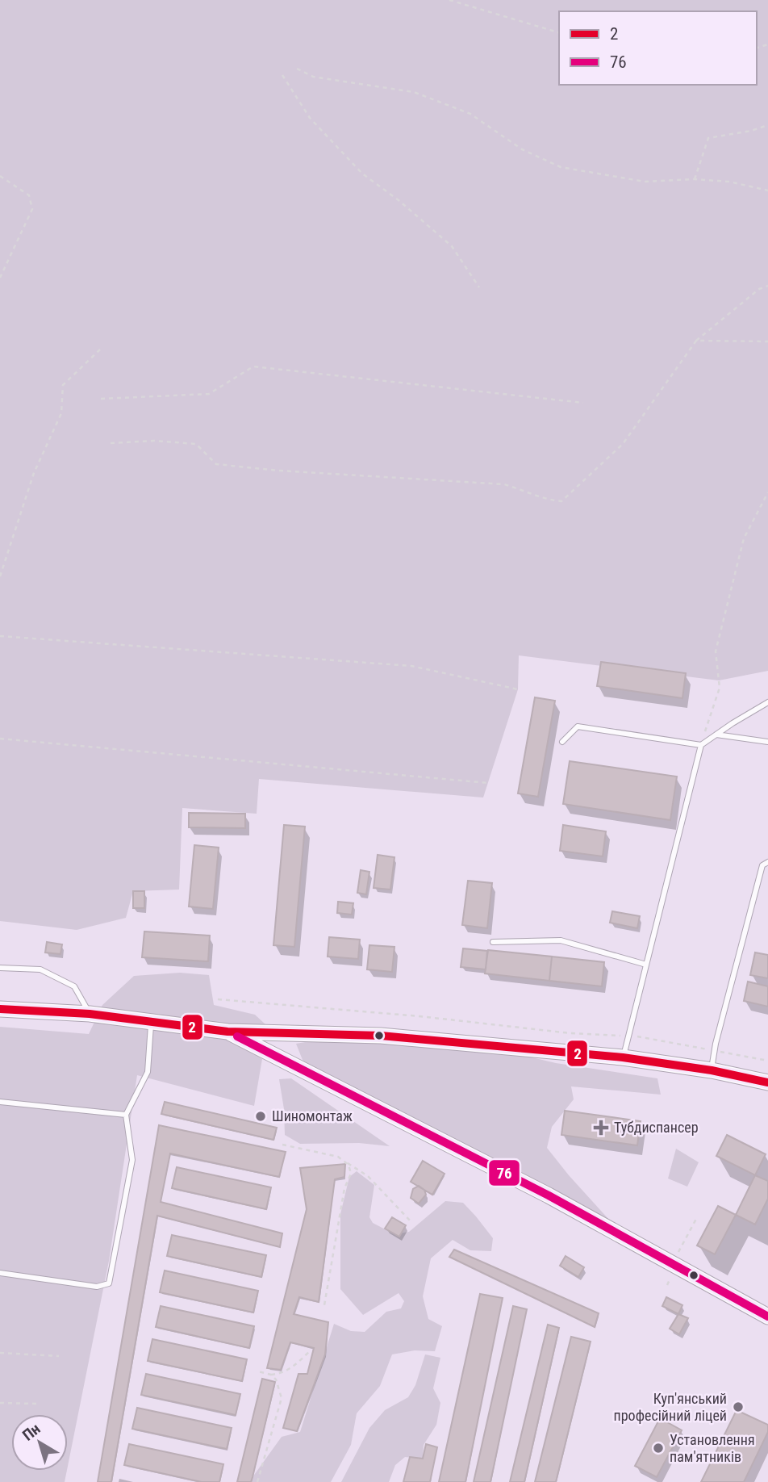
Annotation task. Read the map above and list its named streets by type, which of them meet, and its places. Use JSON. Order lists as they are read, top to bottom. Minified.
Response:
{"places":{"other":["Шиномонтаж","Куп'янський професійний ліцей","Установлення пам'ятників"],"health":["Тубдиспансер"]},"lines":["transit line 2","transit line 76"],"legend":["2","76"],"north":"top left"}
